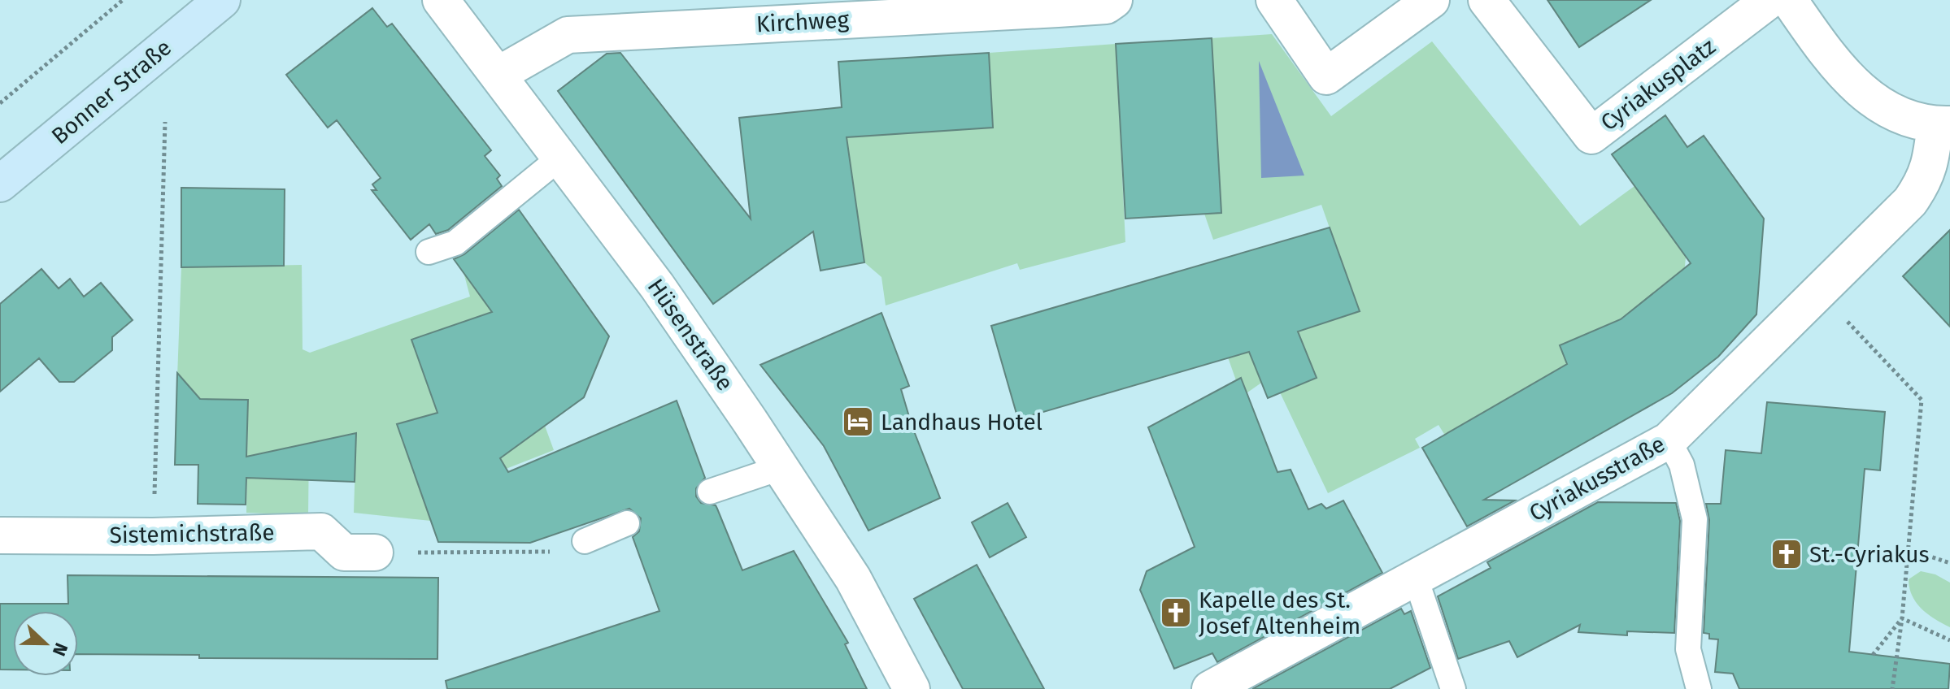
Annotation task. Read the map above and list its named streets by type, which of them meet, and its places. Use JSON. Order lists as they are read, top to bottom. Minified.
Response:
{"streets":{"main road":["Bonner Straße"],"street":["Kirchweg","Cyriakusplatz","Hüsenstraße","Cyriakusstraße","Sistemichstraße"]},"crossings":[["Kirchweg","Hüsenstraße"]],"places":{"hotel":["Landhaus Hotel"],"church":["St.-Cyriakus","Kapelle des St. Josef Altenheim"]},"north":"right"}
